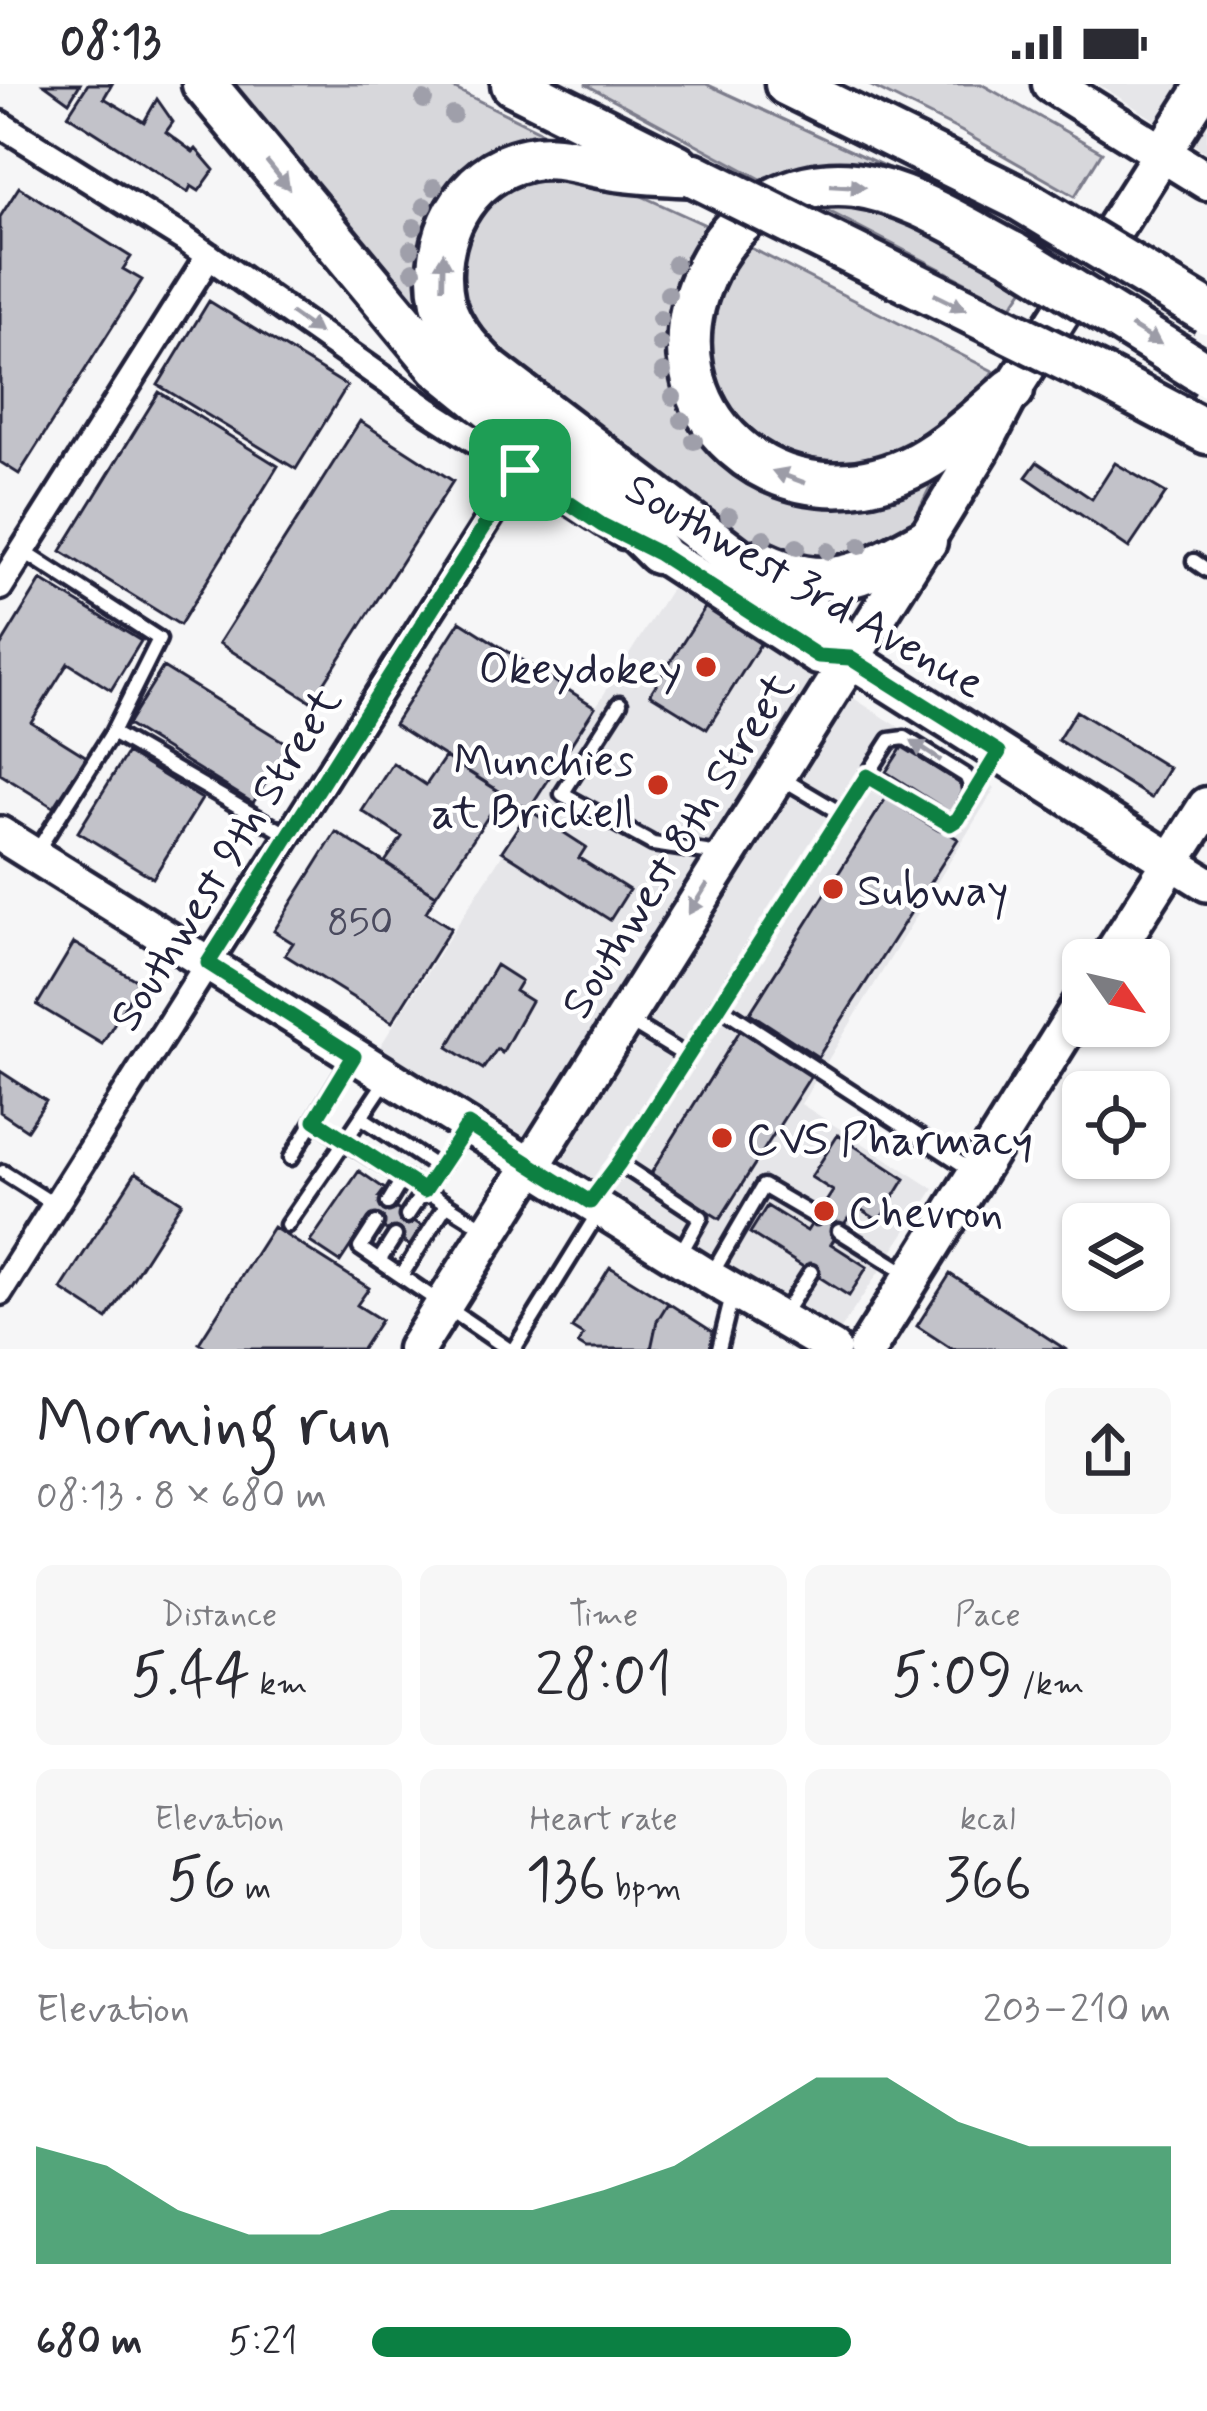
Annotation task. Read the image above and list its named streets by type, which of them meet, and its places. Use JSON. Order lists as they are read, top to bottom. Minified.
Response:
{"streets":{"main road":["Southwest 3rd Avenue","Southwest 8th Street"],"street":["Southwest 9th Street"]},"crossings":[["Southwest 3rd Avenue","Southwest 8th Street"],["Southwest 3rd Avenue","Southwest 9th Street"]],"places":["Okeydokey","Munchies at Brickell","Subway","CVS Pharmacy","Chevron"],"house_numbers":["850"],"north":"bottom right","page":{"status":"08:13","heading":["Morning run","08:13 · 8 × 680 m"],"stats":[["Distance","5.44 km"],["Time","28:01"],["Pace","5:09 /km"],["Elevation","56 m"],["Heart rate","136 bpm"],["kcal","366"]],"chart":["Elevation","203–210 m"],"list":[{"name":"680 m","note":"5:21"}]}}
